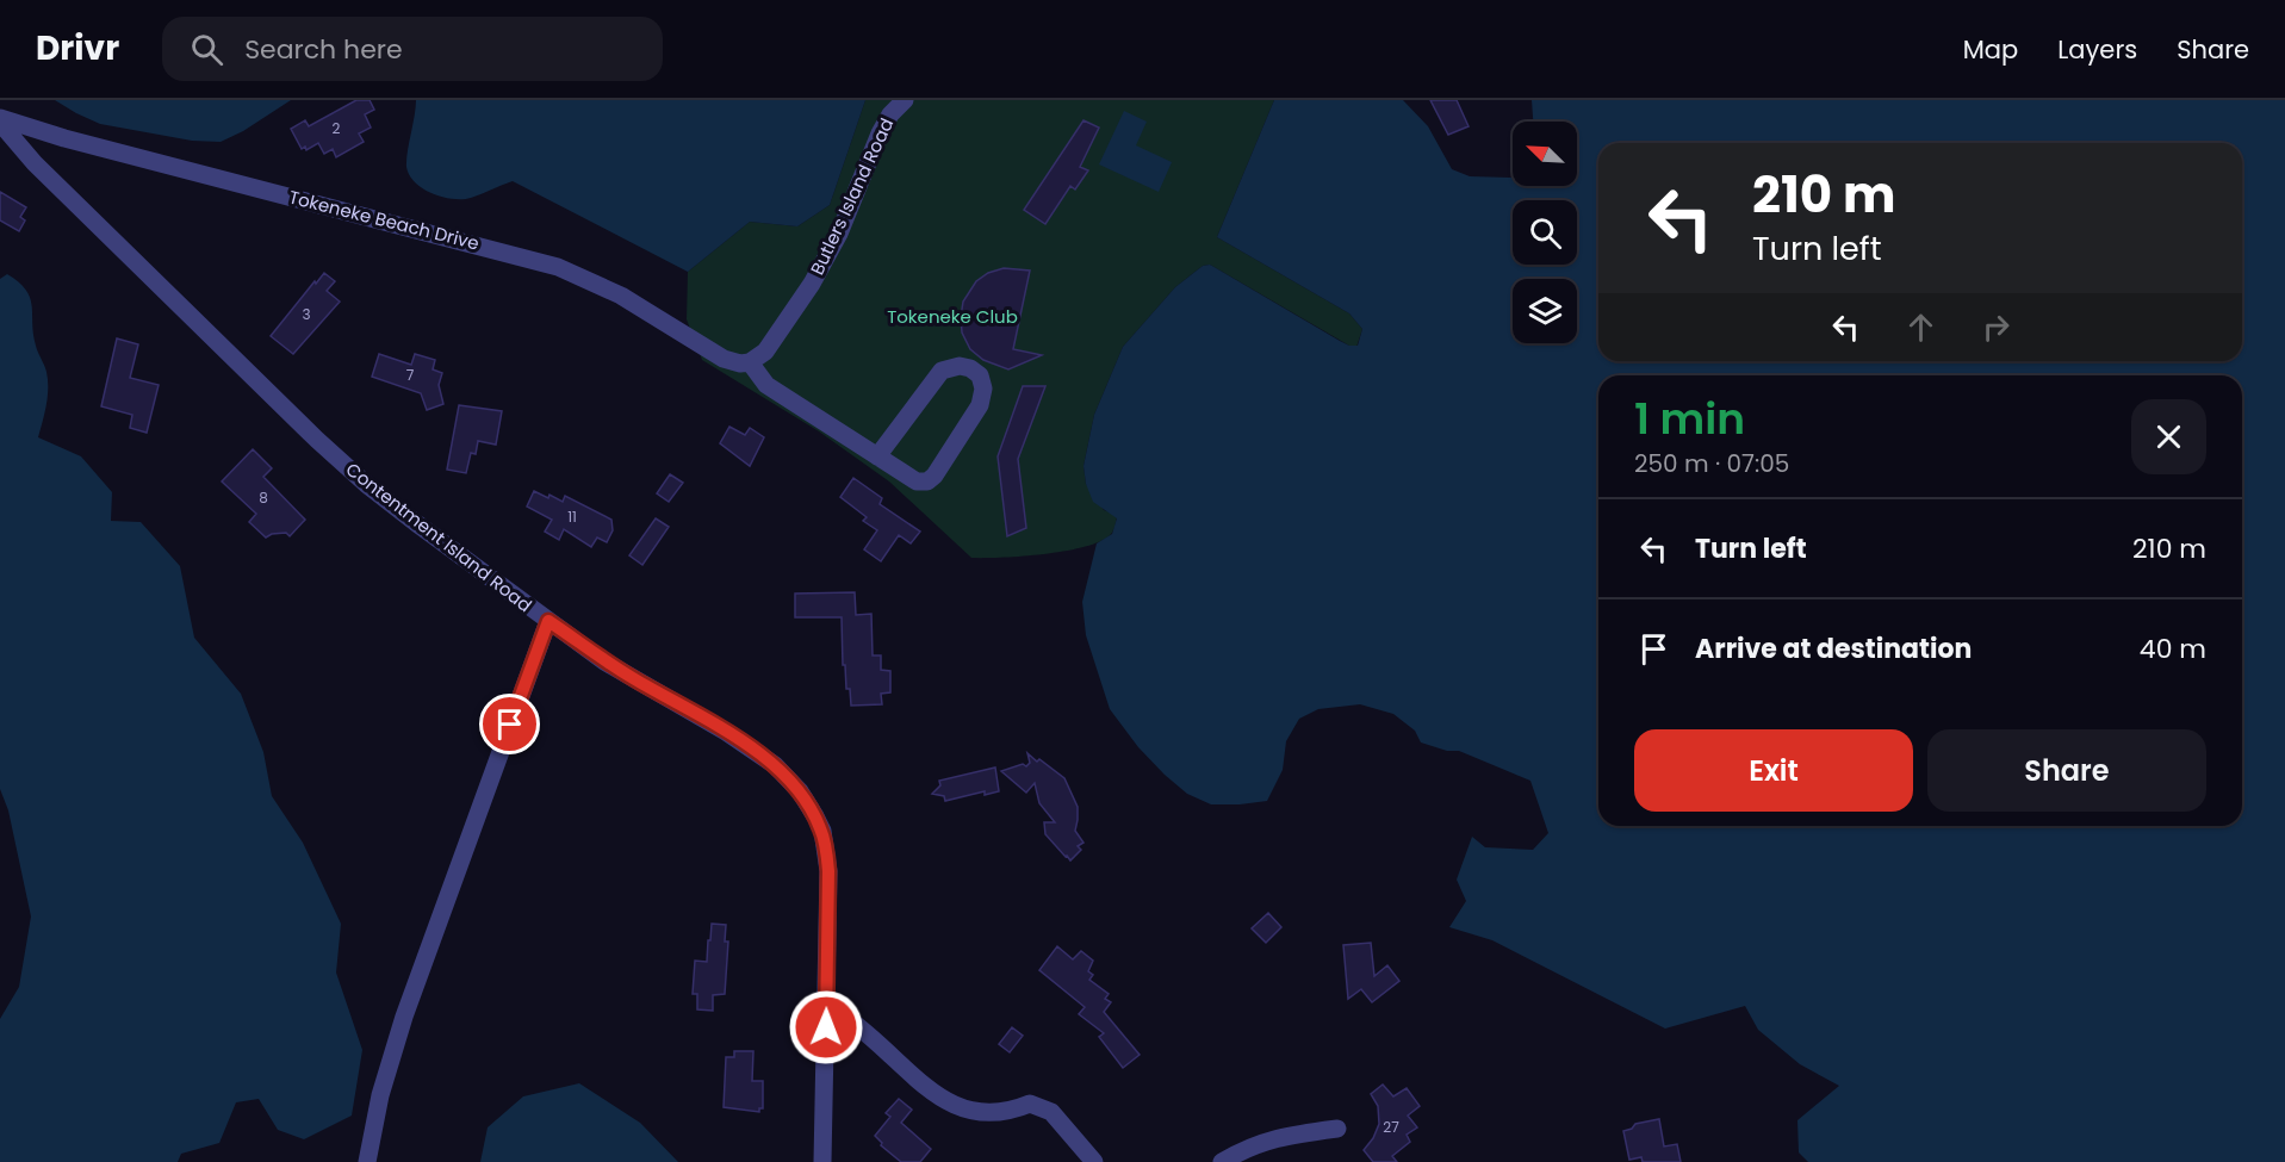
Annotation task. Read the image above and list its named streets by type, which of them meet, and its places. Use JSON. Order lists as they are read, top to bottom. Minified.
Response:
{"streets":{"street":["Butlers Island Road","Tokeneke Beach Drive","Contentment Island Road"]},"crossings":[["Butlers Island Road","Tokeneke Beach Drive"],["Tokeneke Beach Drive","Contentment Island Road"]],"parks":["Tokeneke Club"],"house_numbers":["2","3","7","8","11","27"],"north":"top left","page":{"header":"Drivr","search":"Search here","nav":["Map","Layers","Share"],"turn":["210 m","Turn left"],"heading":["1 min","250 m · 07:05"],"list":[{"name":"Turn left","value":"210 m"},{"name":"Arrive at destination","value":"40 m"}],"buttons":["Exit","Share"]}}
